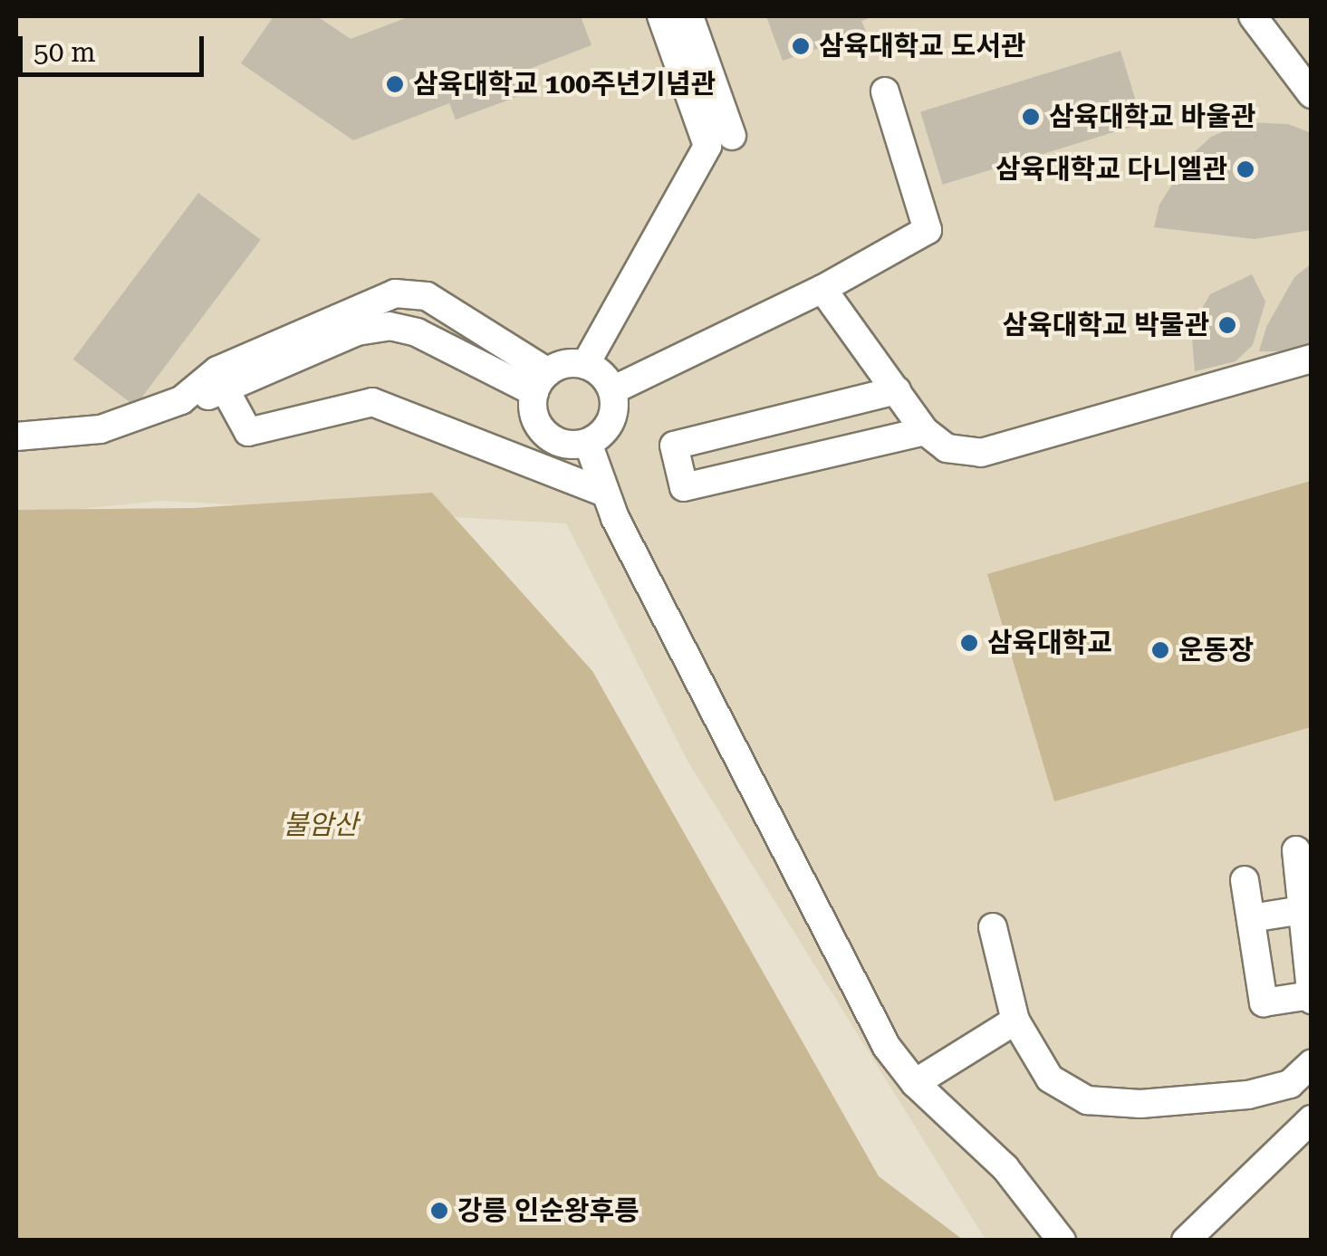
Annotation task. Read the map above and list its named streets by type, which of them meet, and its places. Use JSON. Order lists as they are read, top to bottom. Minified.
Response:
{"parks":["불암산"],"places":["삼육대학교 도서관","삼육대학교 100주년기념관","삼육대학교 바울관","삼육대학교 다니엘관","삼육대학교 박물관","삼육대학교","운동장","강릉 인순왕후릉"],"scale_bar":"50 m"}
